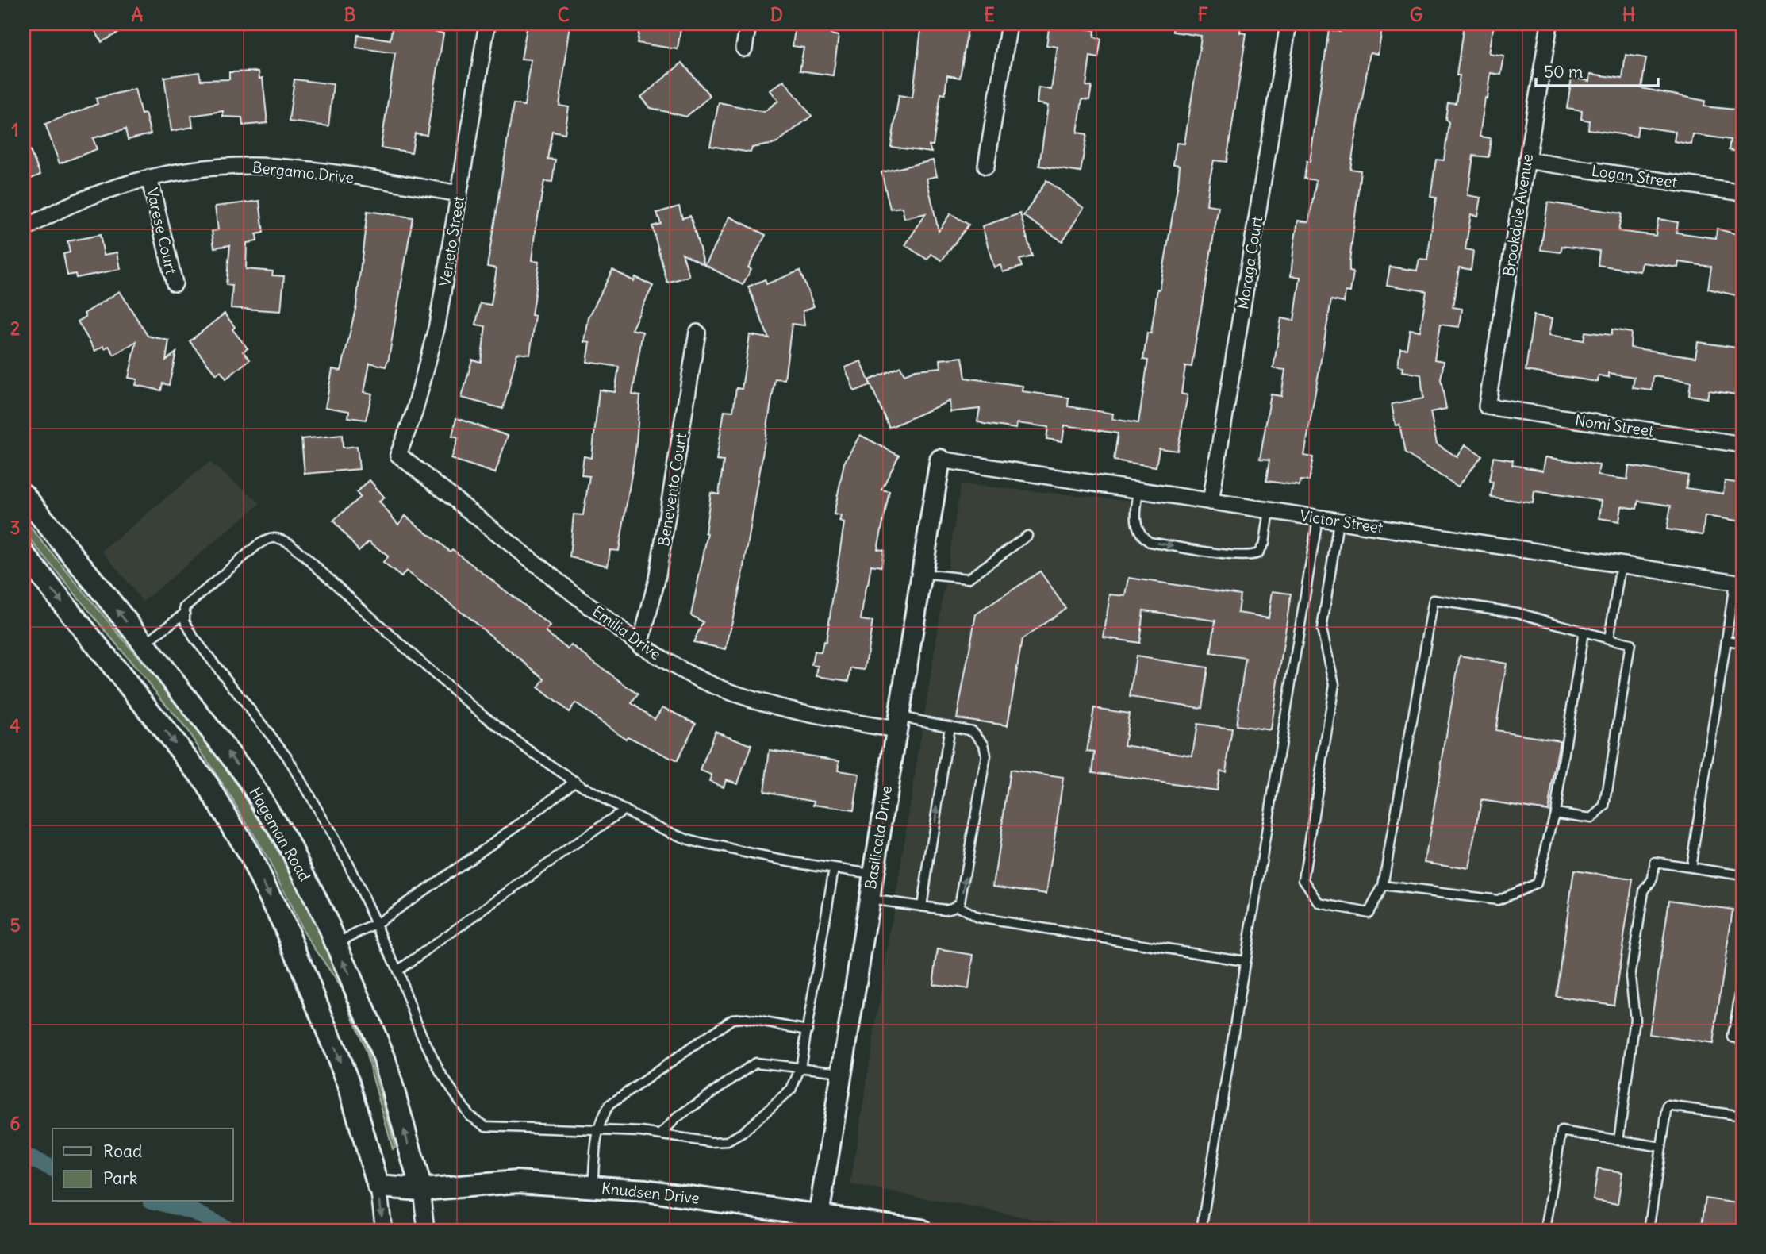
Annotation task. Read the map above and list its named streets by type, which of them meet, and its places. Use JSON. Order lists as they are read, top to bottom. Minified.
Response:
{"streets":{"main road":["Hageman Road","Knudsen Drive"],"street":["Bergamo Drive","Logan Street","Brookdale Avenue","Varese Court","Veneto Street","Moraga Court","Nomi Street","Benevento Court","Victor Street","Emilia Drive","Basilicata Drive"]},"crossings":[["Bergamo Drive","Varese Court"],["Bergamo Drive","Veneto Street"],["Logan Street","Brookdale Avenue"],["Brookdale Avenue","Nomi Street"],["Veneto Street","Emilia Drive"],["Moraga Court","Victor Street"],["Benevento Court","Emilia Drive"],["Victor Street","Basilicata Drive"],["Emilia Drive","Basilicata Drive"],["Hageman Road","Knudsen Drive"],["Basilicata Drive","Knudsen Drive"]],"legend":["Road","Park"],"scale_bar":"50 m","grid":{"columns":["A","B","C","D","E","F","G","H"],"rows":["1","2","3","4","5","6"]}}
